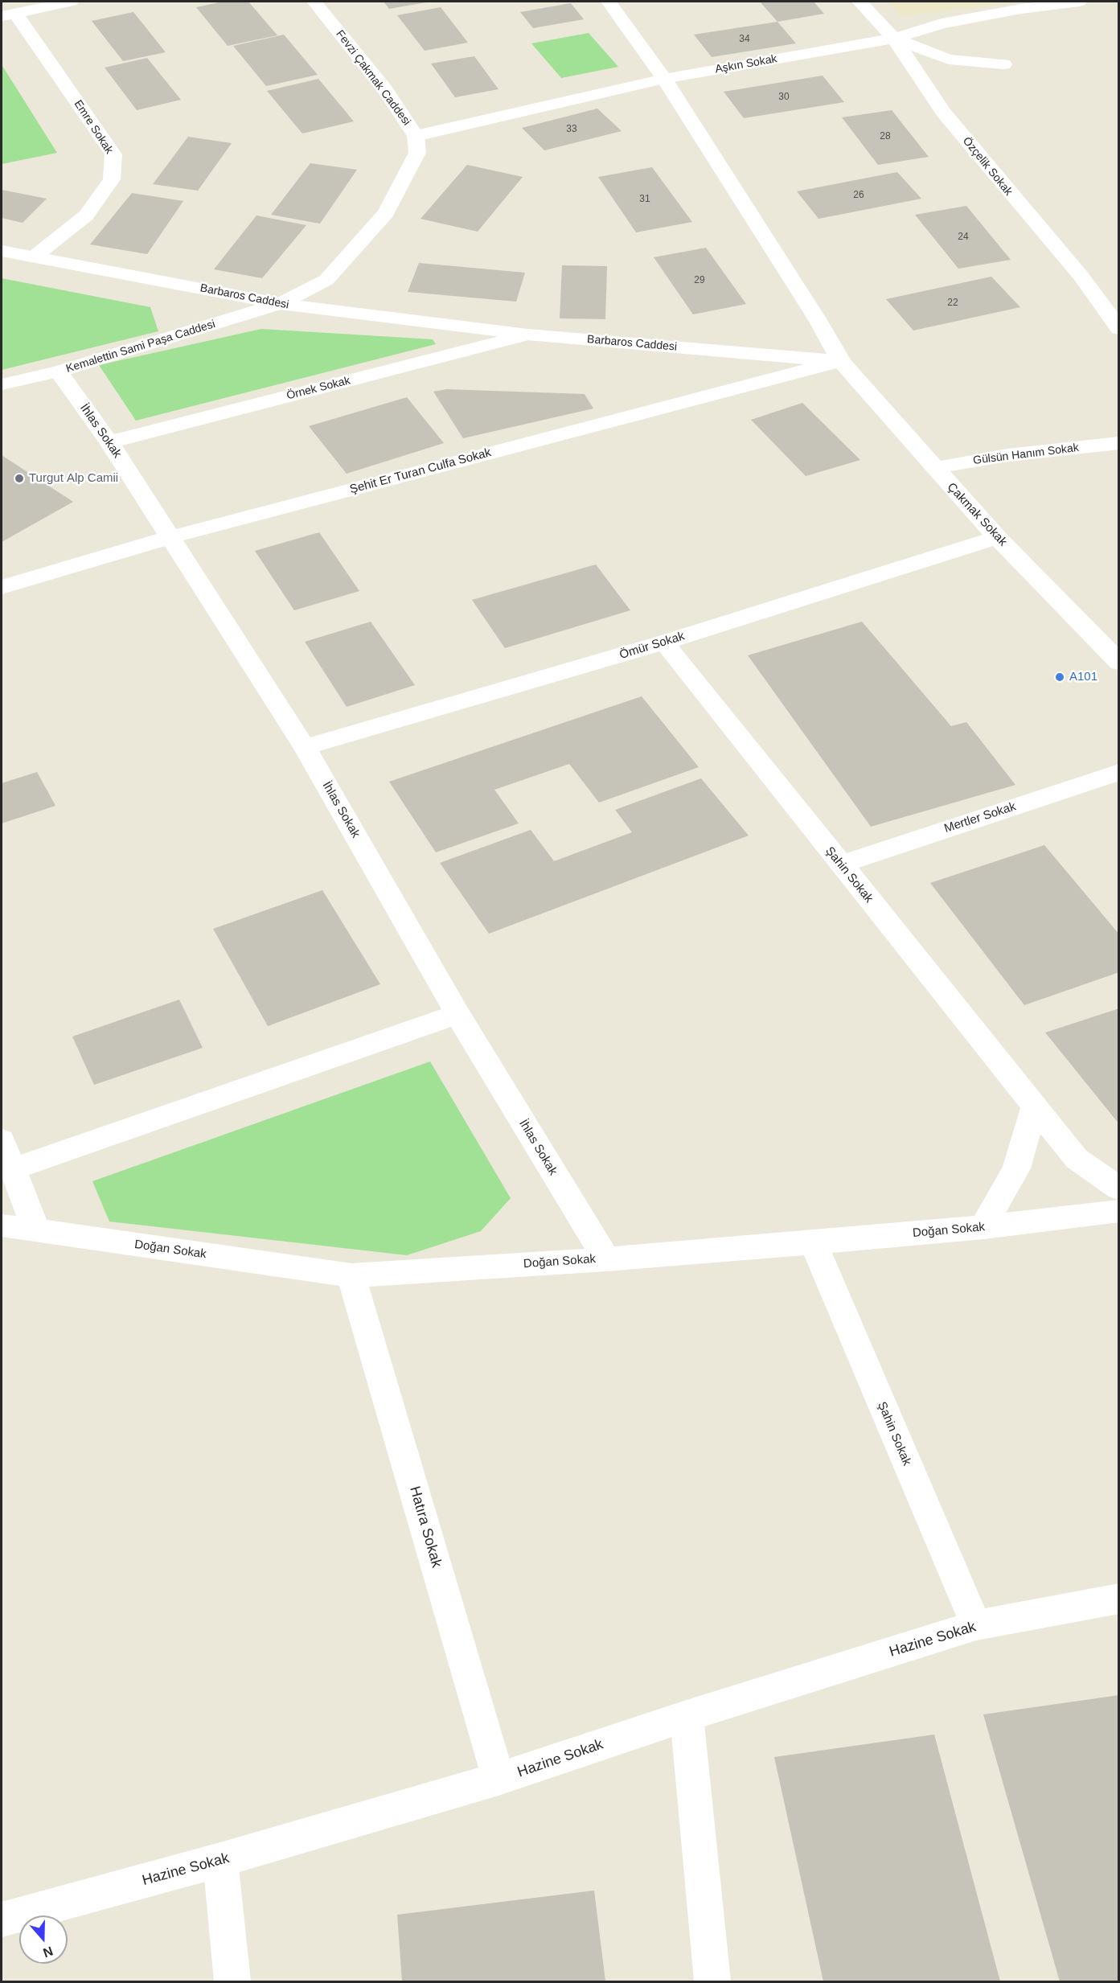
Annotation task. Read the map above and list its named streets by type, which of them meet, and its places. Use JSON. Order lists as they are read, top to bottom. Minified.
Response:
{"streets":{"street":["Aşkın Sokak","Fevzi Çakmak Caddesi","Emre Sokak","Özçelik Sokak","Barbaros Caddesi","Kemalettin Sami Paşa Caddesi","Örnek Sokak","İhlas Sokak","Gülsün Hanım Sokak","Şehit Er Turan Culfa Sokak","Çakmak Sokak","Ömür Sokak","Mertler Sokak","Şahin Sokak","Doğan Sokak","Hatıra Sokak","Hazine Sokak"]},"crossings":[["Aşkın Sokak","Fevzi Çakmak Caddesi"],["Aşkın Sokak","Özçelik Sokak"],["Fevzi Çakmak Caddesi","Barbaros Caddesi"],["Fevzi Çakmak Caddesi","Kemalettin Sami Paşa Caddesi"],["Emre Sokak","Barbaros Caddesi"],["Barbaros Caddesi","Kemalettin Sami Paşa Caddesi"],["Barbaros Caddesi","Örnek Sokak"],["Barbaros Caddesi","Şehit Er Turan Culfa Sokak"],["Barbaros Caddesi","Çakmak Sokak"],["Kemalettin Sami Paşa Caddesi","İhlas Sokak"],["Örnek Sokak","İhlas Sokak"],["İhlas Sokak","Şehit Er Turan Culfa Sokak"],["İhlas Sokak","Ömür Sokak"],["İhlas Sokak","Doğan Sokak"],["Gülsün Hanım Sokak","Çakmak Sokak"],["Şehit Er Turan Culfa Sokak","Çakmak Sokak"],["Çakmak Sokak","Ömür Sokak"],["Ömür Sokak","Şahin Sokak"],["Mertler Sokak","Şahin Sokak"],["Şahin Sokak","Doğan Sokak"],["Şahin Sokak","Hazine Sokak"],["Doğan Sokak","Hatıra Sokak"],["Hatıra Sokak","Hazine Sokak"]],"places":["Turgut Alp Camii","A101"],"house_numbers":["34","30","33","28","26","31","24","29","22"],"north":"bottom"}
